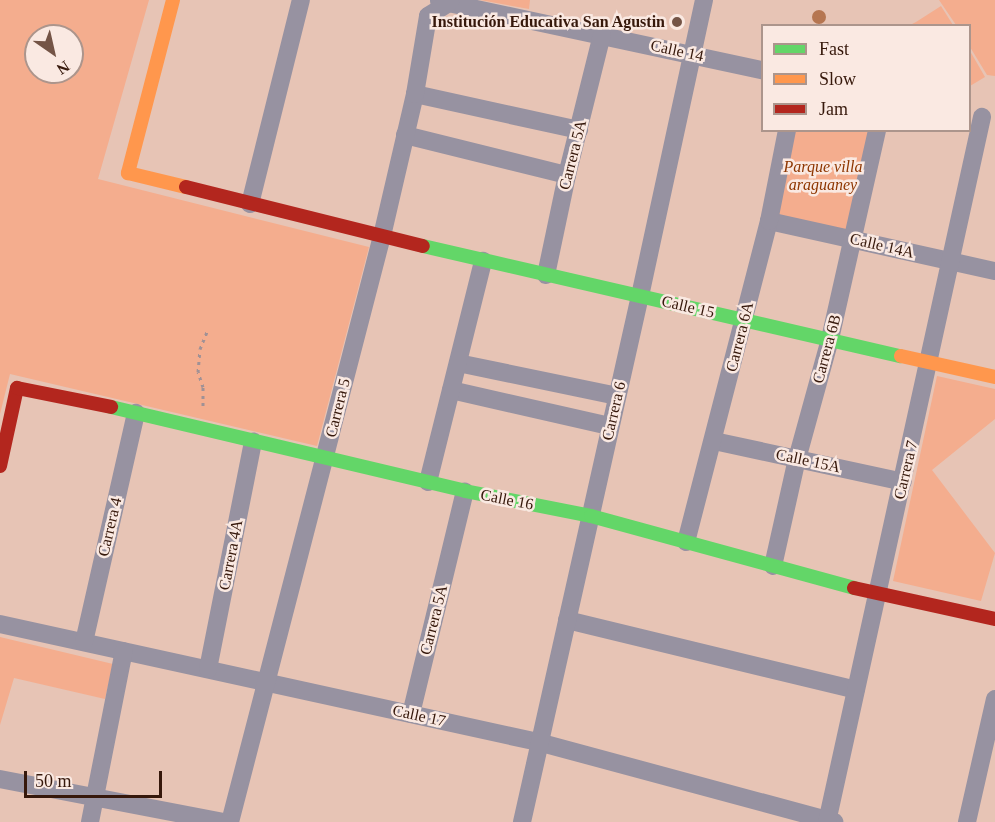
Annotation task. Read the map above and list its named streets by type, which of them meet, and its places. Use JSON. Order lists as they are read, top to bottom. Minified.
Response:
{"streets":{"street":["Calle 14","Carrera 5A","Calle 14A","Calle 15","Carrera 6A","Carrera 6B","Carrera 5","Carrera 6","Calle 15A","Carrera 7","Calle 16","Carrera 4","Carrera 4A","Calle 17"]},"crossings":[["Calle 14","Carrera 5A"],["Calle 14","Carrera 5"],["Calle 14","Carrera 6"],["Carrera 5A","Calle 15"],["Carrera 5A","Calle 16"],["Carrera 5A","Calle 17"],["Calle 14A","Carrera 6A"],["Calle 14A","Carrera 6B"],["Calle 14A","Carrera 7"],["Calle 15","Carrera 6A"],["Calle 15","Carrera 6B"],["Calle 15","Carrera 5"],["Calle 15","Carrera 6"],["Calle 15","Carrera 7"],["Carrera 6A","Calle 15A"],["Carrera 6A","Calle 16"],["Carrera 6B","Calle 15A"],["Carrera 6B","Calle 16"],["Carrera 5","Calle 16"],["Carrera 5","Calle 17"],["Carrera 6","Calle 16"],["Carrera 6","Calle 17"],["Calle 15A","Carrera 7"],["Carrera 7","Calle 16"],["Carrera 7","Calle 17"],["Calle 16","Carrera 4"],["Calle 16","Carrera 4A"],["Carrera 4","Calle 17"],["Carrera 4A","Calle 17"]],"parks":["Parque villa araguaney"],"places":["Institución Educativa San Agustin"],"legend":["Fast","Slow","Jam"],"scale_bar":"50 m","north":"bottom right"}
